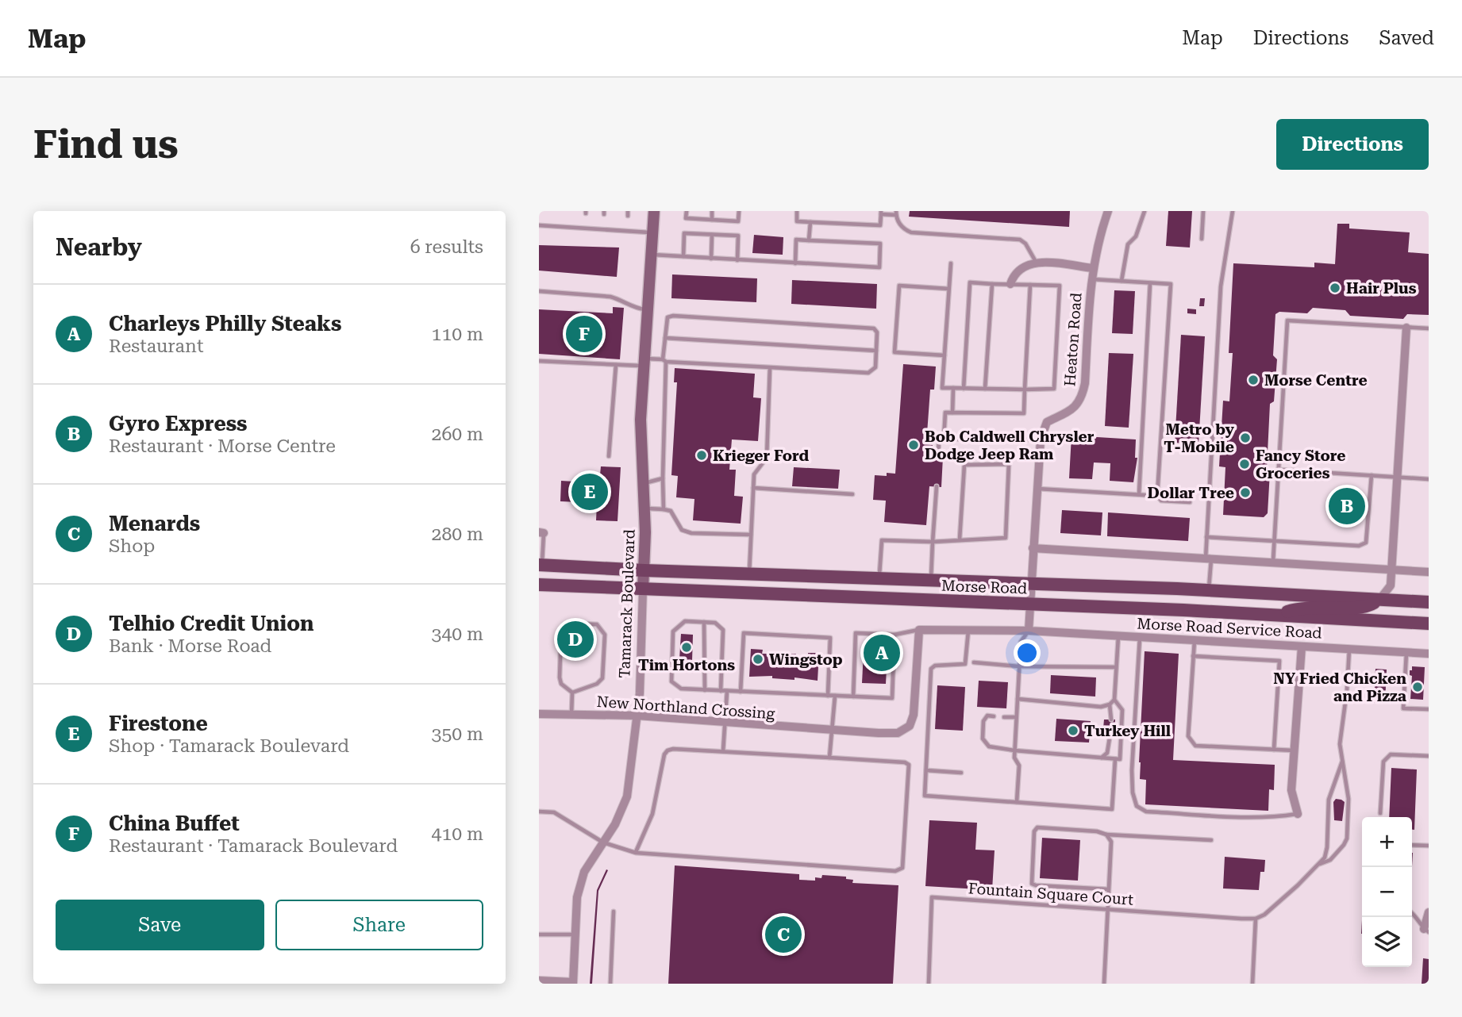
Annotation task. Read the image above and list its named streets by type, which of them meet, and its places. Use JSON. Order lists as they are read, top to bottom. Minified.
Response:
{"streets":{"main road":["Morse Road"],"street":["Heaton Road","Tamarack Boulevard","Morse Road Service Road","New Northland Crossing"],"lane":["Fountain Square Court"]},"crossings":[["Heaton Road","Morse Road"],["Morse Road","Tamarack Boulevard"],["Tamarack Boulevard","New Northland Crossing"],["Morse Road Service Road","New Northland Crossing"]],"places":["Hair Plus","Morse Centre","Metro by T-Mobile","Bob Caldwell Chrysler Dodge Jeep Ram","Krieger Ford","Fancy Store Groceries","Dollar Tree","Tim Hortons","Wingstop","NY Fried Chicken and Pizza","Turkey Hill"],"page":{"header":"Map","nav":["Map","Directions","Saved"],"buttons":["Directions",["Save","Share"]],"title":"Find us","heading":["Nearby","6 results"],"list":[{"mark":"A","name":"Charleys Philly Steaks","note":"Restaurant","value":"110 m"},{"mark":"B","name":"Gyro Express","note":"Restaurant · Morse Centre","value":"260 m"},{"mark":"C","name":"Menards","note":"Shop","value":"280 m"},{"mark":"D","name":"Telhio Credit Union","note":"Bank · Morse Road","value":"340 m"},{"mark":"E","name":"Firestone","note":"Shop · Tamarack Boulevard","value":"350 m"},{"mark":"F","name":"China Buffet","note":"Restaurant · Tamarack Boulevard","value":"410 m"}],"pins":["F","E","B","D","A","C"],"map_buttons":["+","−"]}}
